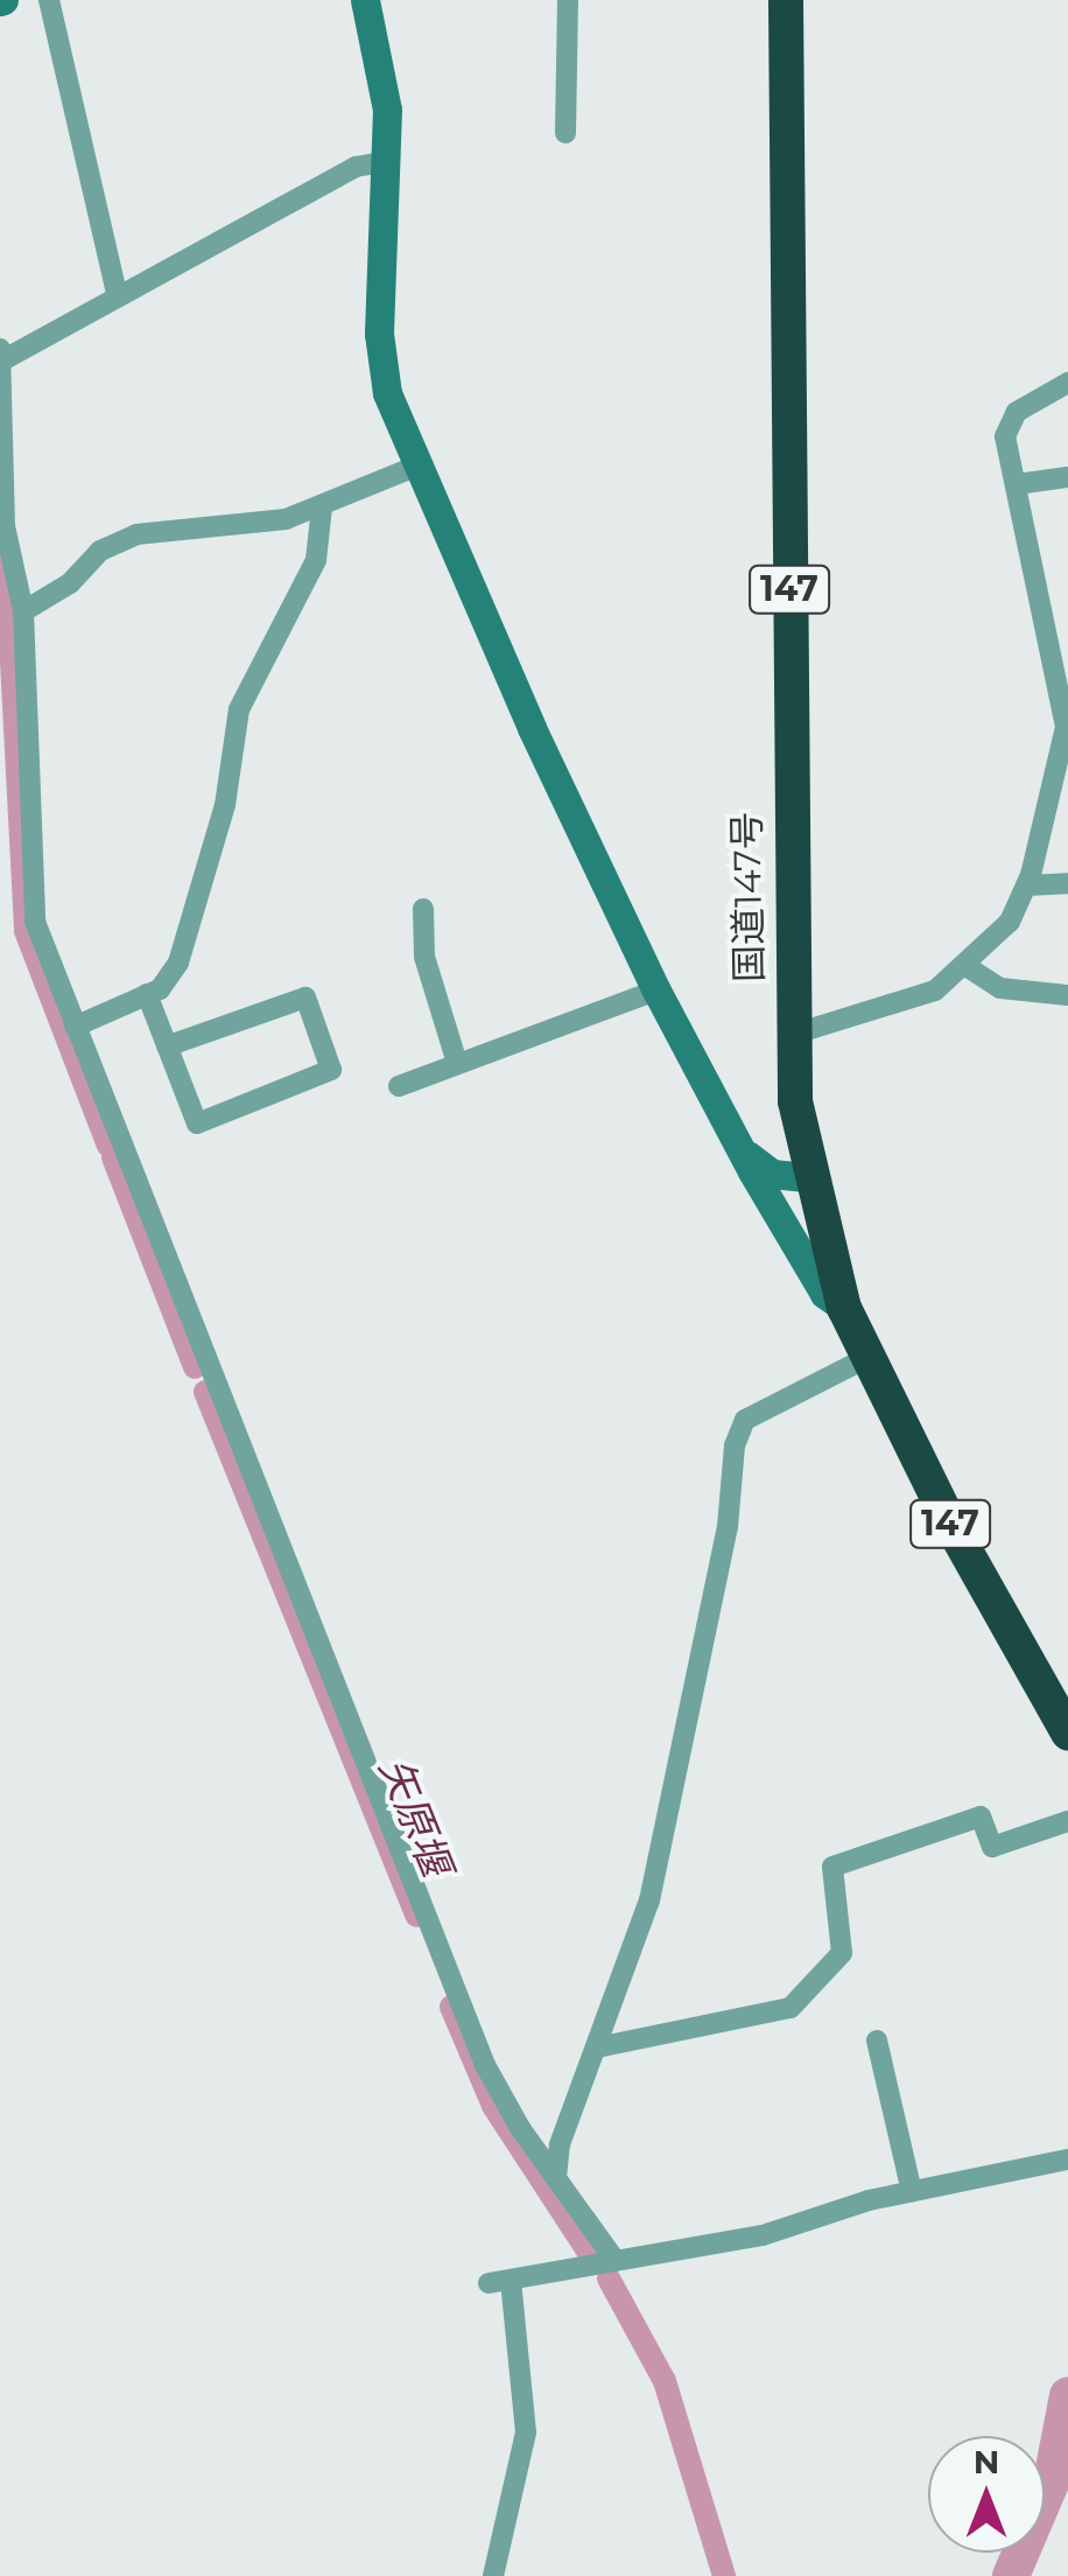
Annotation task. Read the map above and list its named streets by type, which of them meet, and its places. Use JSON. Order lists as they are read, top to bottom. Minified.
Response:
{"streets":{"highway":["147","国道147号"]},"water":["矢原堰"],"north":"top"}
